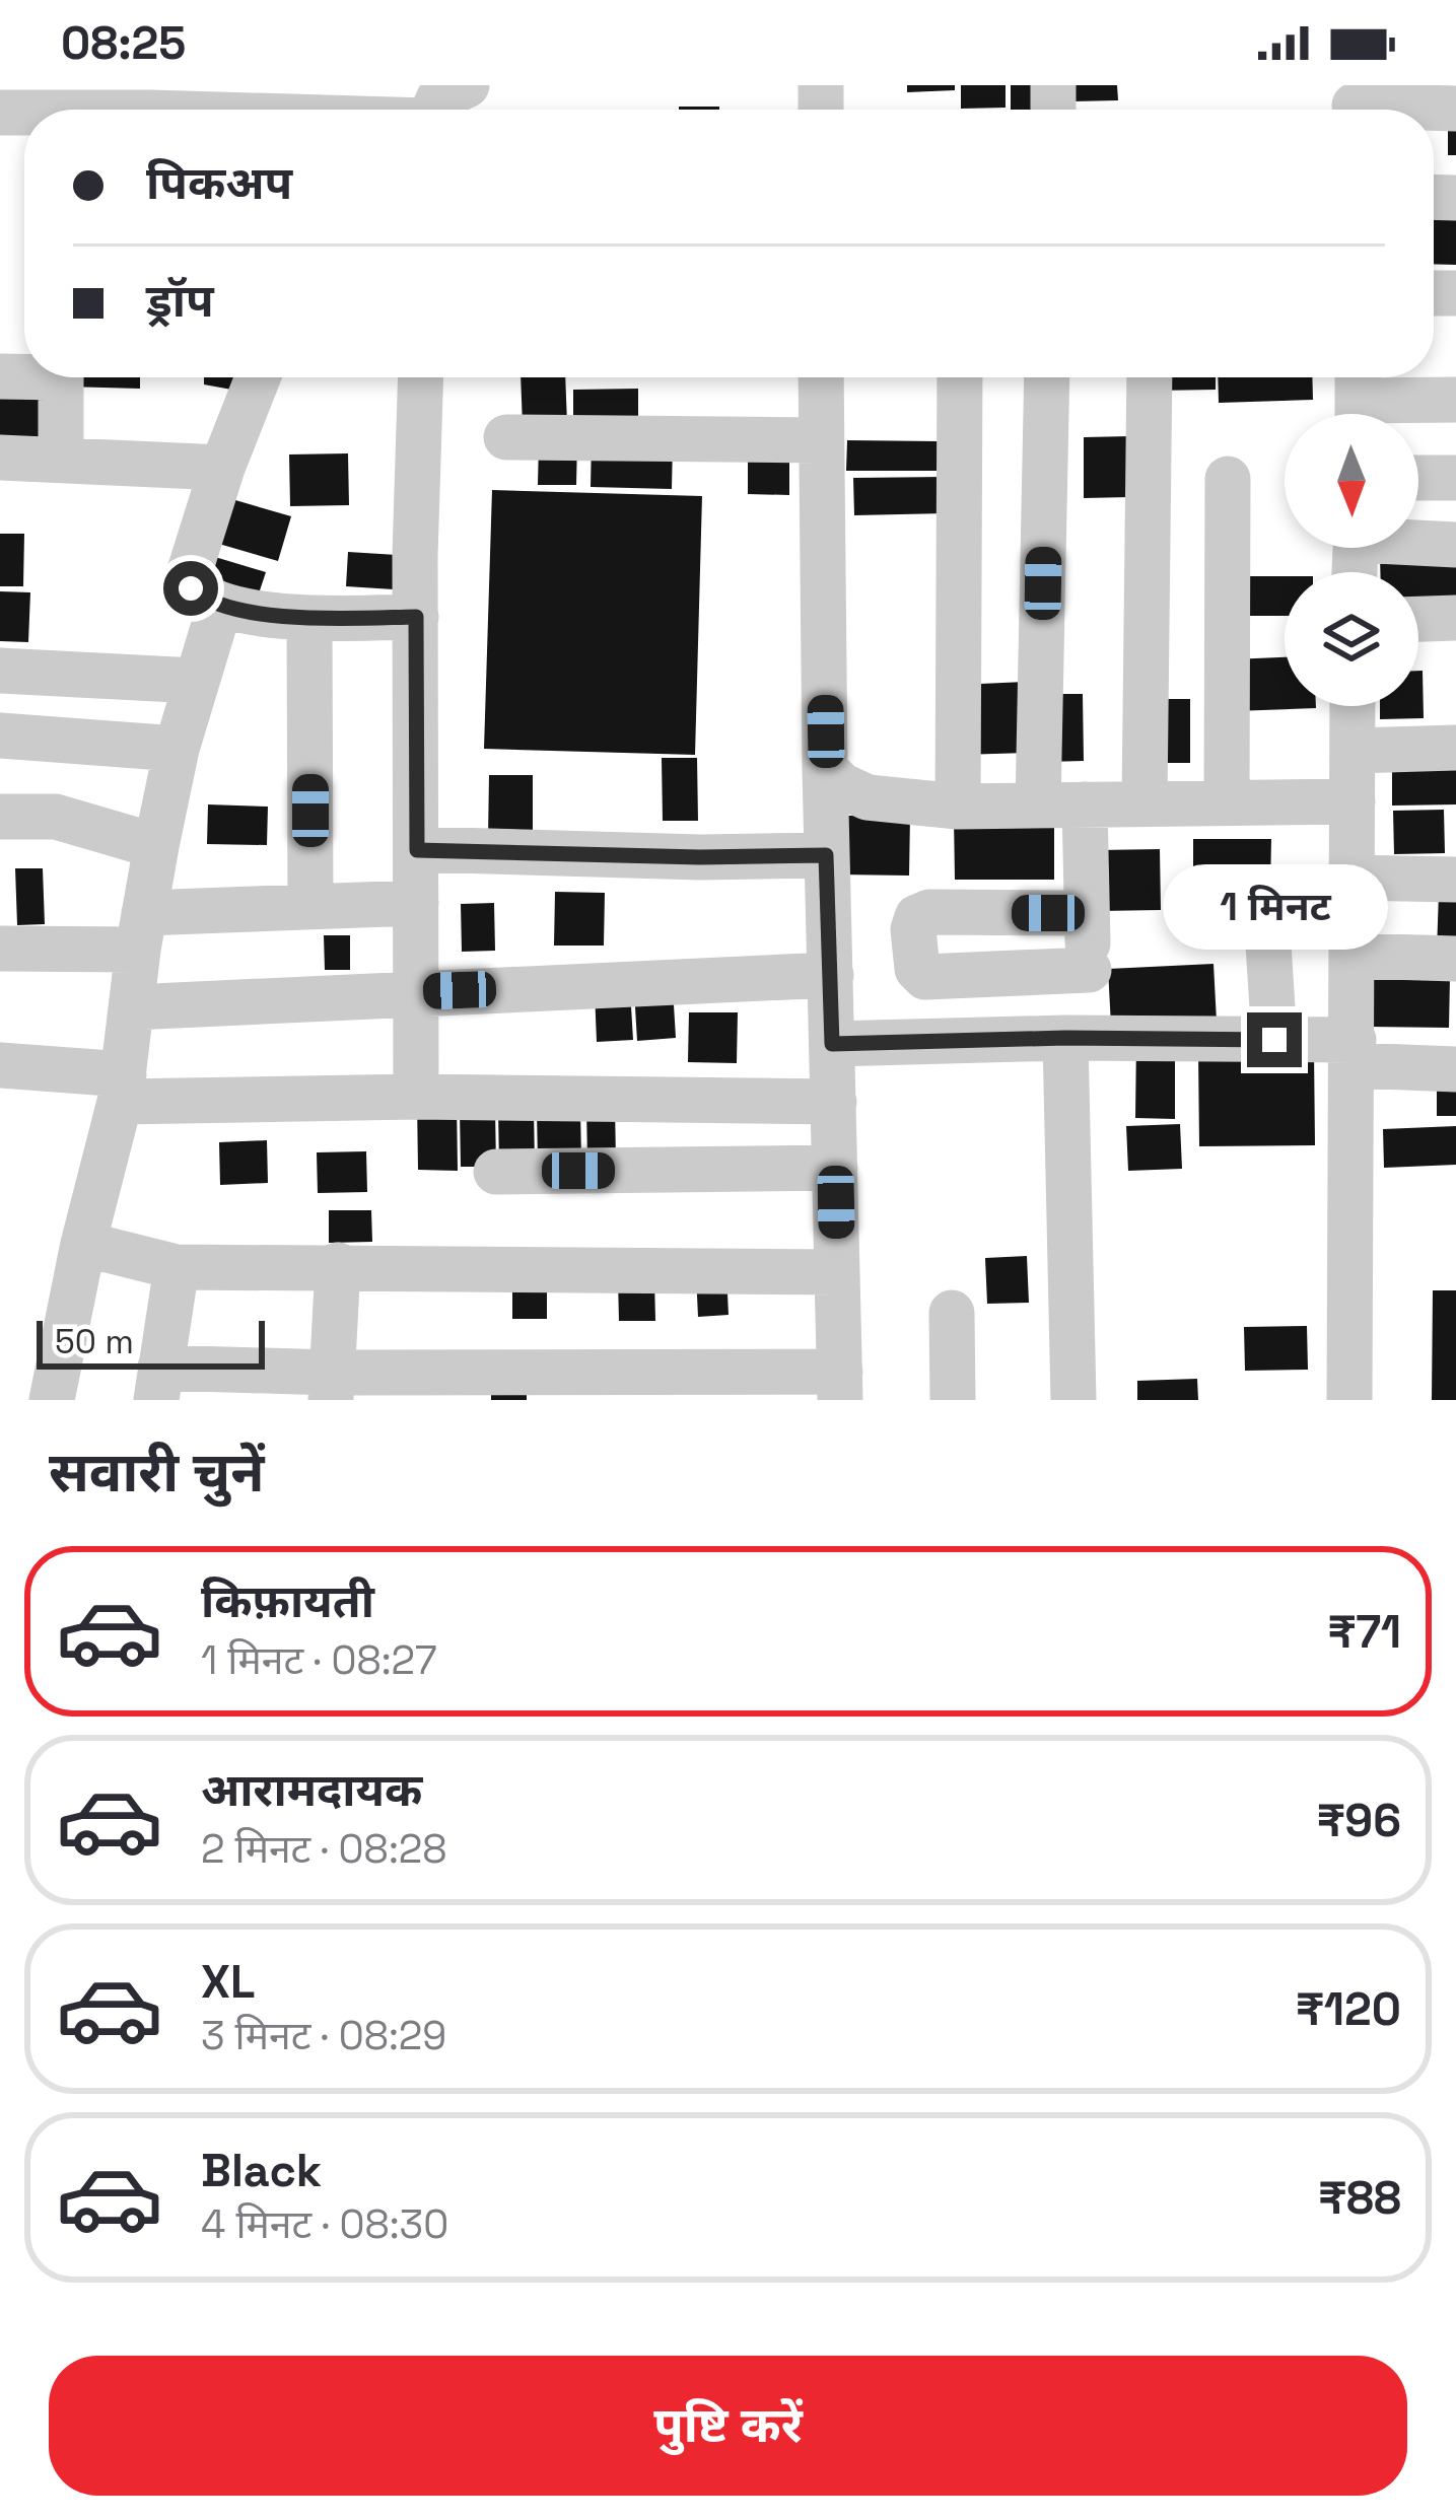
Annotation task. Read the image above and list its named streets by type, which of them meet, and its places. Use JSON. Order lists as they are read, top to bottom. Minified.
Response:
{"scale_bar":"50 m","north":"bottom","page":{"status":"08:25","banner":["पिकअप","ड्रॉप"],"bubble":"1 मिनट","scale":"50 m","heading":"सवारी चुनें","list":[{"name":"किफ़ायती","note":"1 मिनट · 08:27","value":"₹71"},{"name":"आरामदायक","note":"2 मिनट · 08:28","value":"₹96"},{"name":"XL","note":"3 मिनट · 08:29","value":"₹120"},{"name":"Black","note":"4 मिनट · 08:30","value":"₹88"}],"buttons":"पुष्टि करें"}}
